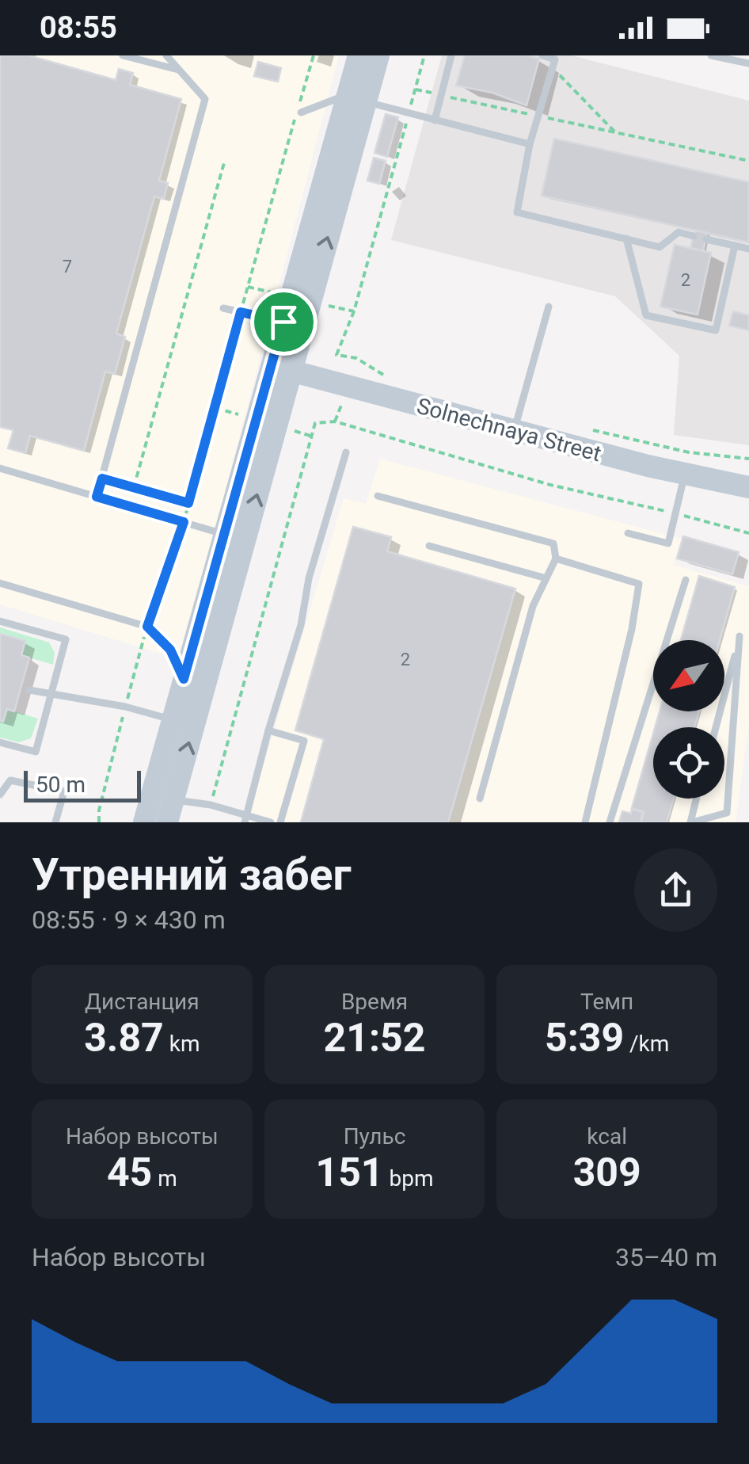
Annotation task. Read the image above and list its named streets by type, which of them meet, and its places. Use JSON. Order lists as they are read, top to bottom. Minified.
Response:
{"streets":{"main road":["Solnechnaya Street"]},"house_numbers":["7","2","2"],"scale_bar":"50 m","north":"bottom left","page":{"status":"08:55","scale":"50 m","heading":["Утренний забег","08:55 · 9 × 430 m"],"stats":[["Дистанция","3.87 km"],["Время","21:52"],["Темп","5:39 /km"],["Набор высоты","45 m"],["Пульс","151 bpm"],["kcal","309"]],"chart":["Набор высоты","35–40 m"]}}
